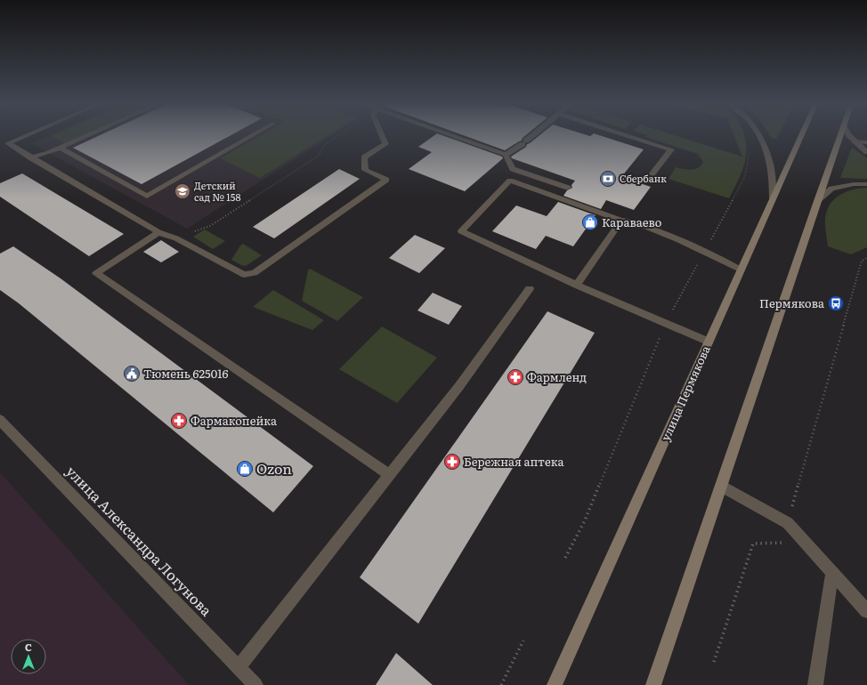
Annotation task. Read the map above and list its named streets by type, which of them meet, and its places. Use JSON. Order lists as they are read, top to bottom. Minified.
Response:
{"streets":{"main road":["улица Пермякова"],"street":["улица Александра Логунова"]},"places":{"bank":["Сбербанк"],"school or university":["Детский сад № 158"],"shop":["Караваево","Ozon"],"bus stop":["Пермякова"],"public building":["Тюмень 625016"],"pharmacy":["Фармленд","Фармакопейка","Бережная аптека"]},"north":"top"}
